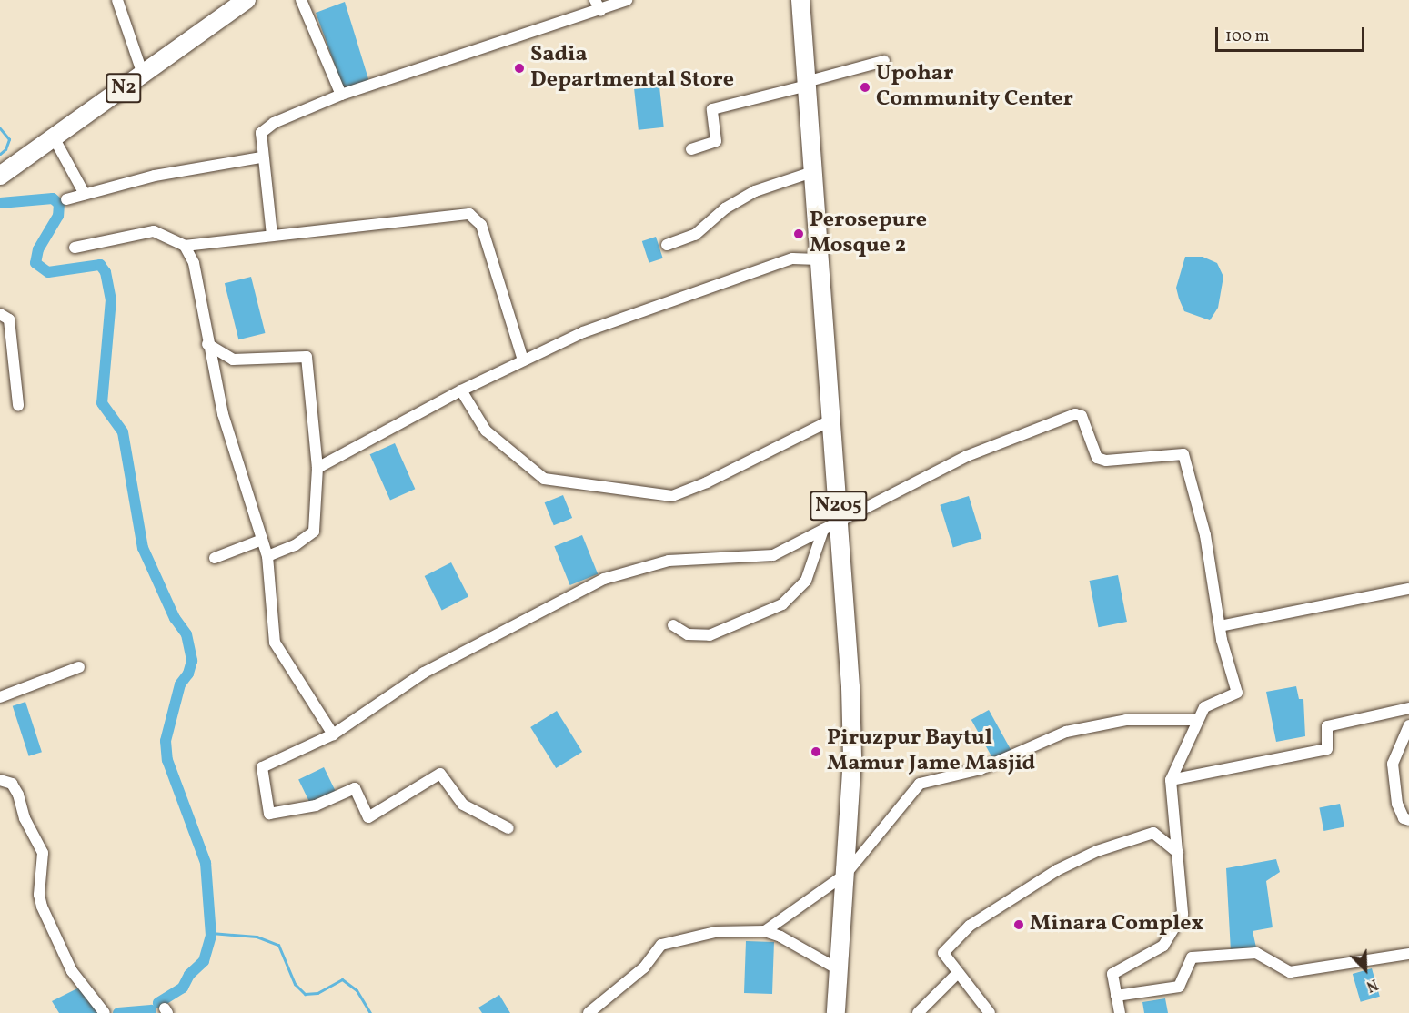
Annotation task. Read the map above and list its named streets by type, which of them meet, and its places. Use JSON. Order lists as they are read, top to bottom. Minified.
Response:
{"streets":{"highway":["N2","N205"]},"places":["Sadia Departmental Store","Upohar Community Center","Perosepure Mosque 2","Piruzpur Baytul Mamur Jame Masjid","Minara Complex"],"scale_bar":"100 m","north":"bottom right"}
